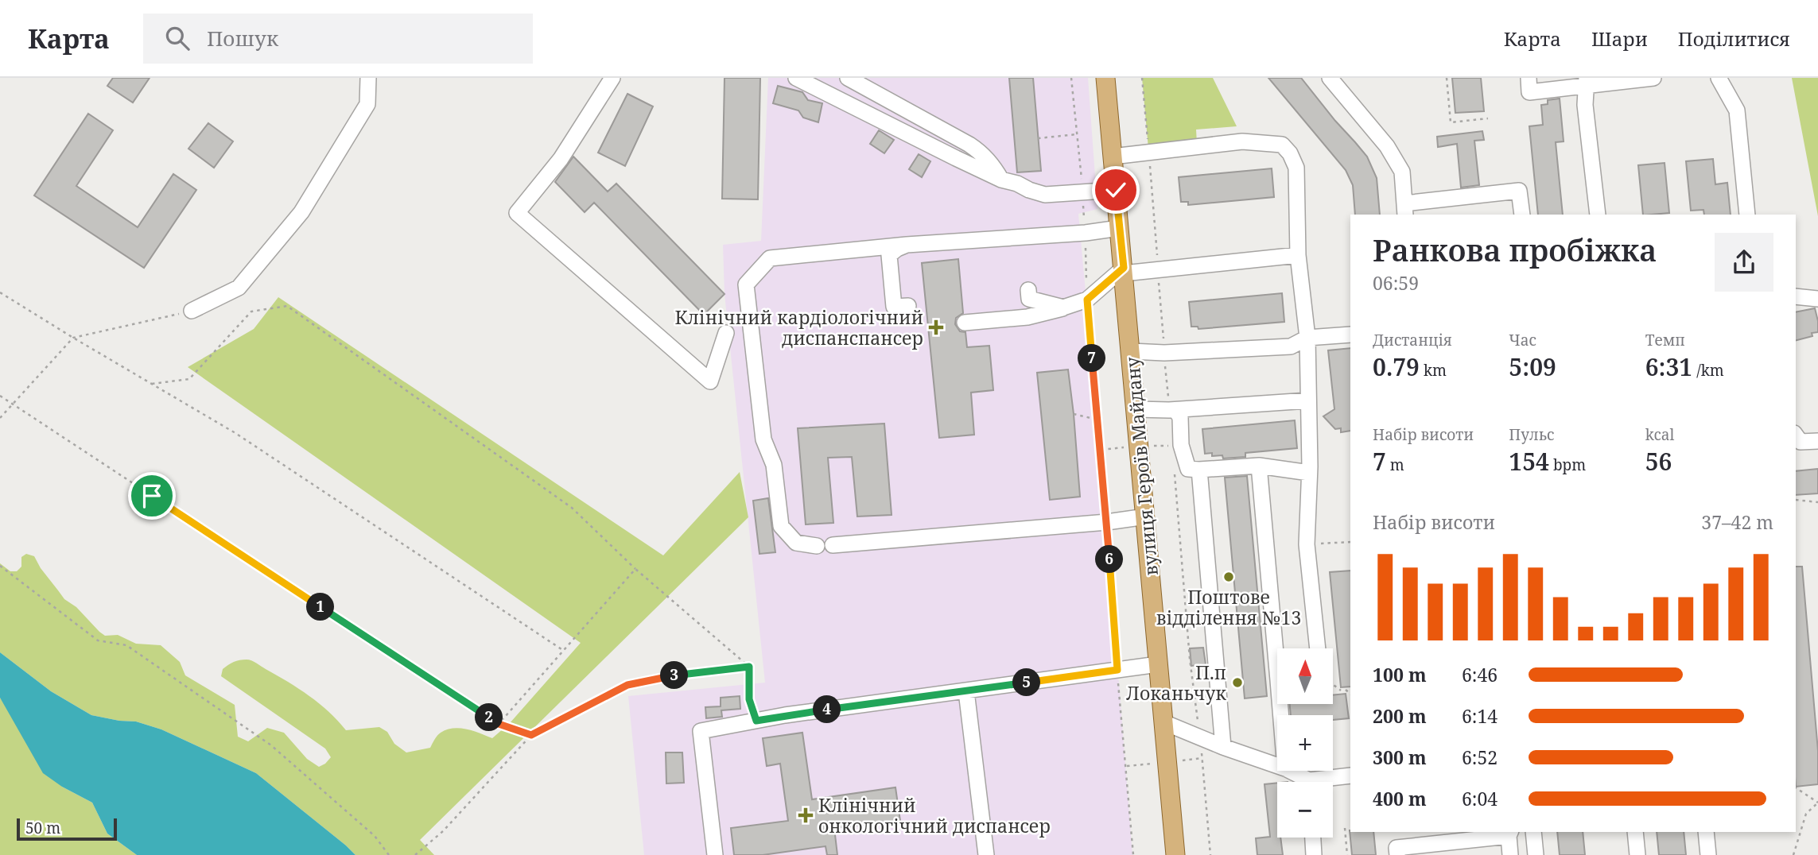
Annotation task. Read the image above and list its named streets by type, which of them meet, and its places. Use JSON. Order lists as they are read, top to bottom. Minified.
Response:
{"streets":{"main road":["вулиця Героїв Майдану"]},"places":{"health":["Клінічний кардіологічний диспанспансер","Клінічний онкологічний диспансер"],"other":["Поштове відділення №13","П.п Локаньчук"]},"scale_bar":"50 m","north":"top","page":{"header":"Карта","search":"Пошук","nav":["Карта","Шари","Поділитися"],"heading":["Ранкова пробіжка","06:59"],"stats":[["Дистанція","0.79 km"],["Час","5:09"],["Темп","6:31 /km"],["Набір висоти","7 m"],["Пульс","154 bpm"],["kcal","56"]],"pins":["7","6","1","3","5","4","2"],"chart":["Набір висоти","37–42 m"],"map_buttons":["+","−"],"list":[{"name":"100 m","note":"6:46"},{"name":"200 m","note":"6:14"},{"name":"300 m","note":"6:52"},{"name":"400 m","note":"6:04"}],"scale":"50 m"}}
